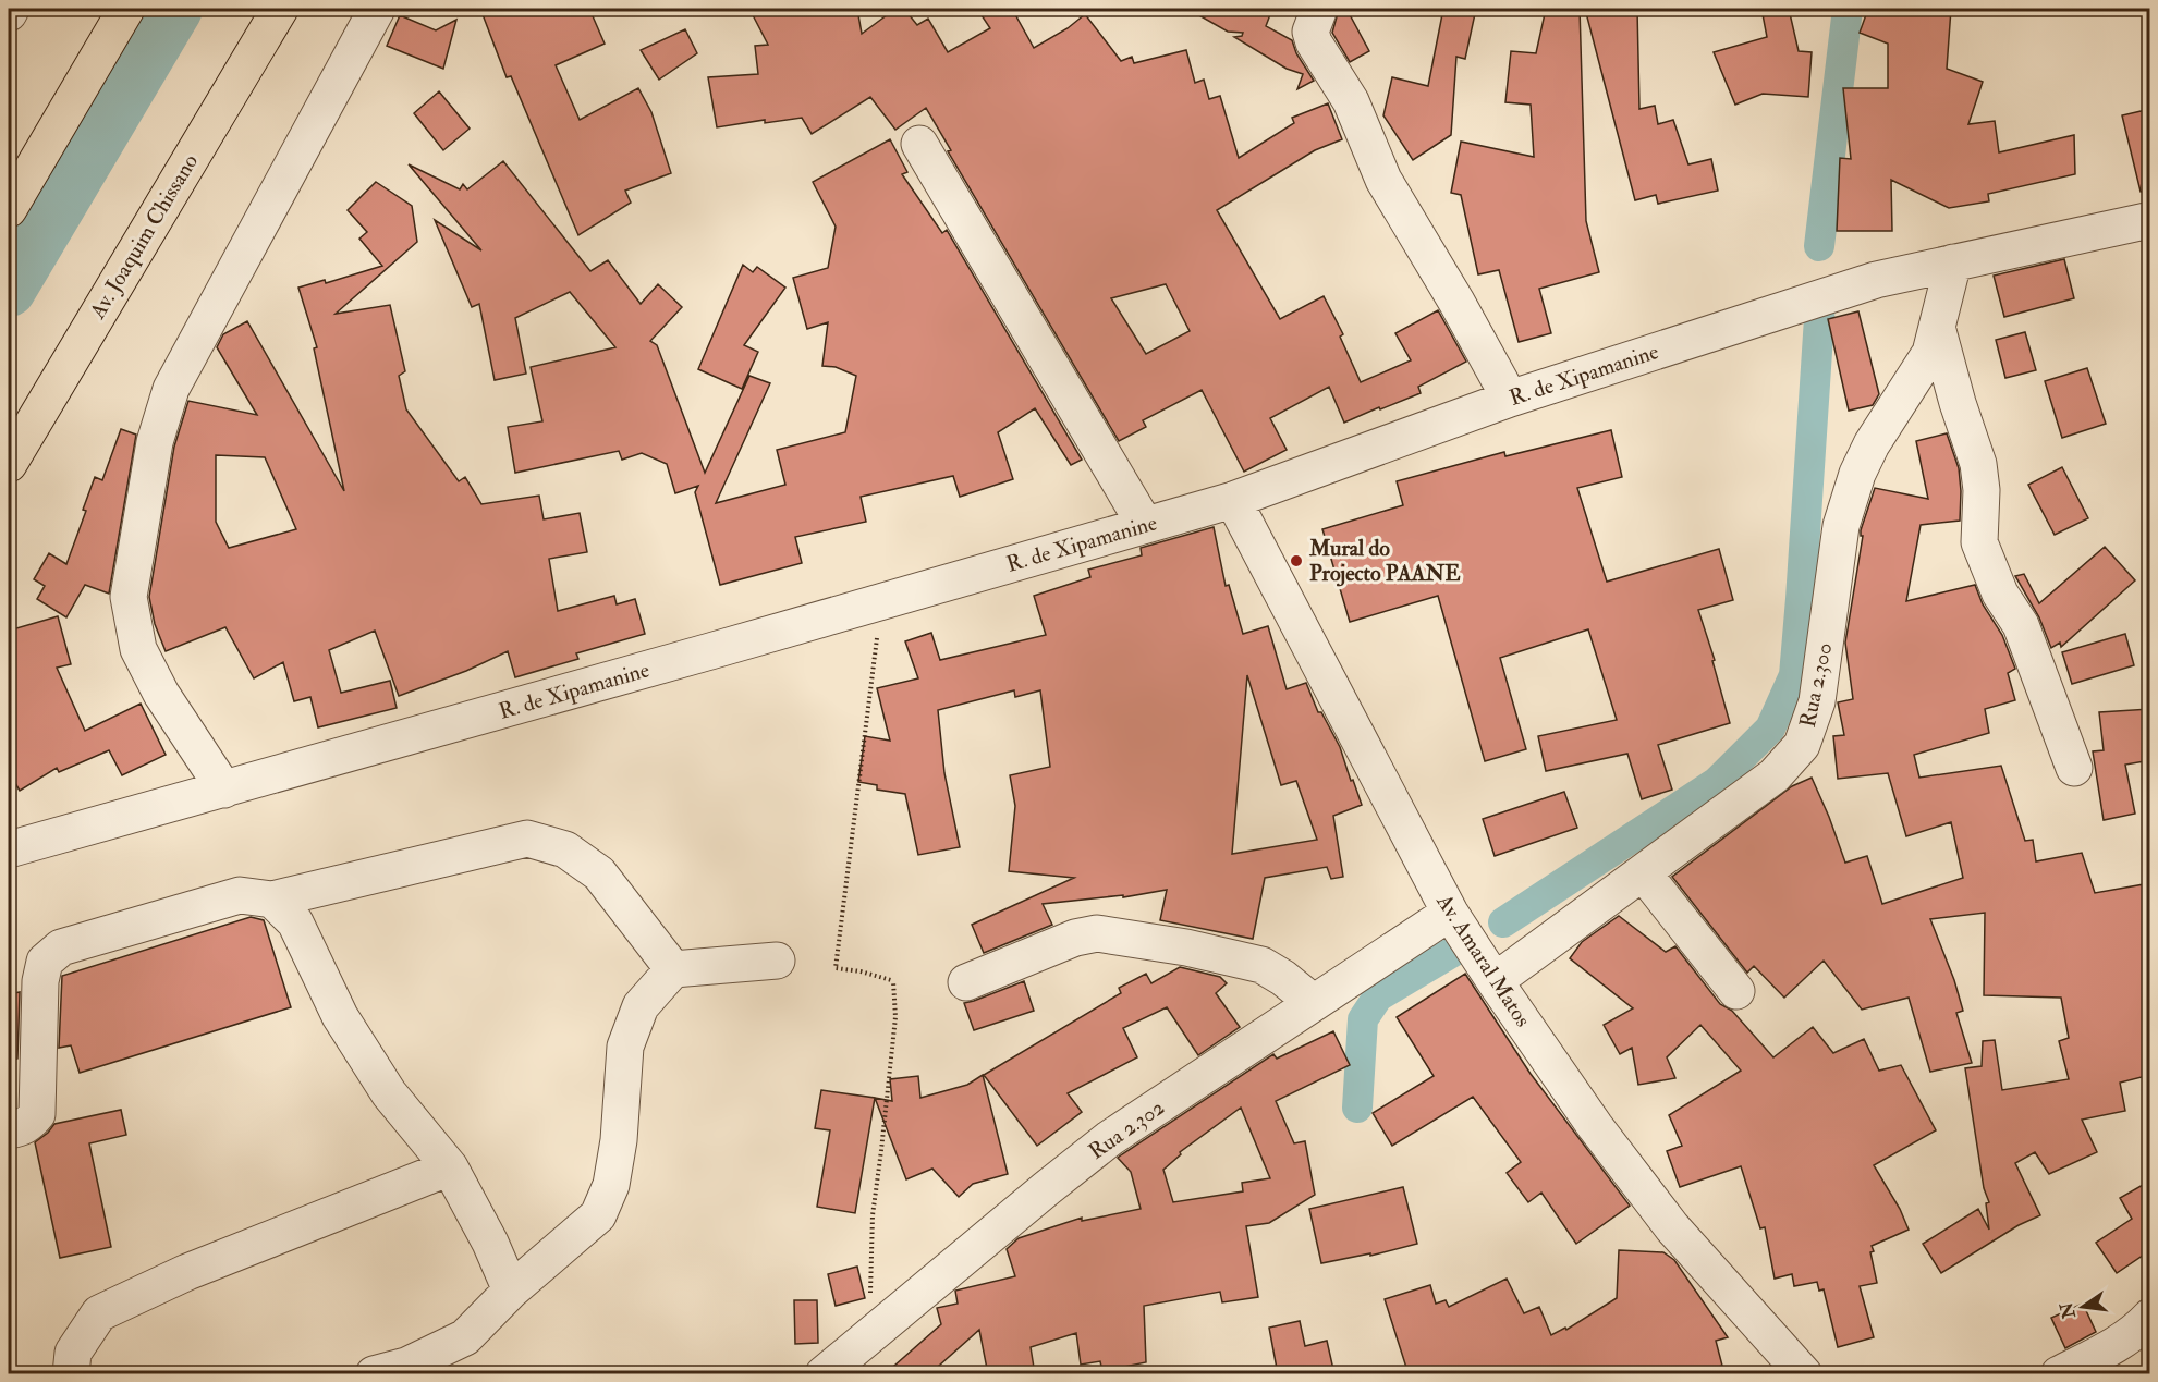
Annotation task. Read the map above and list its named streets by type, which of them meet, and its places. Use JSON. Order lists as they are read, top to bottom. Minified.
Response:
{"streets":{"main road":["Av. Joaquim Chissano"],"street":["R. de Xipamanine","Rua 2.300","Av. Amaral Matos","Rua 2.302"]},"crossings":[["R. de Xipamanine","Rua 2.300"],["R. de Xipamanine","Av. Amaral Matos"],["Rua 2.300","Av. Amaral Matos"],["Av. Amaral Matos","Rua 2.302"]],"places":["Mural do Projecto PAANE"],"north":"left"}
